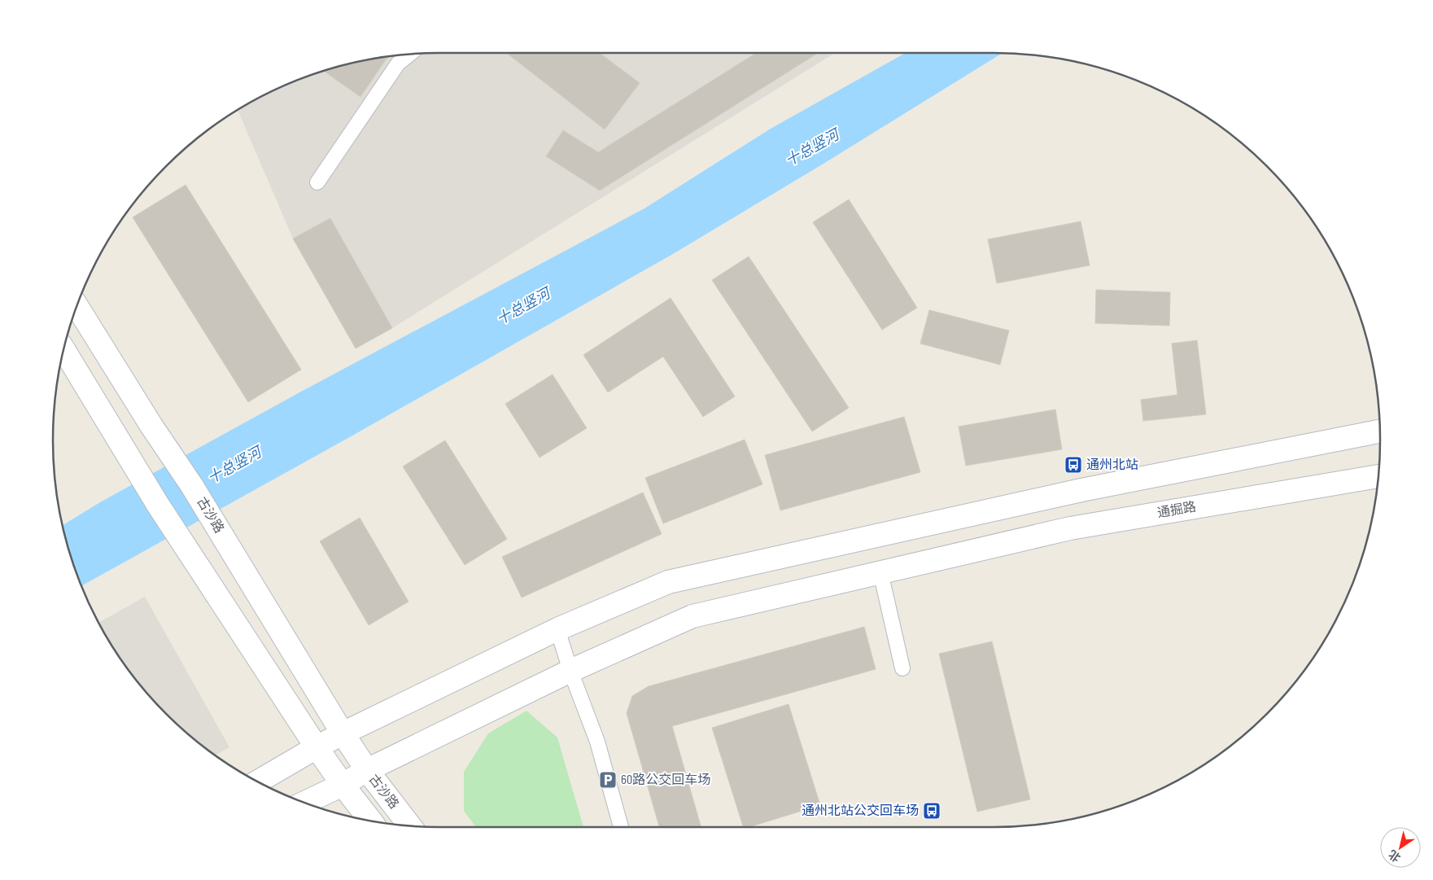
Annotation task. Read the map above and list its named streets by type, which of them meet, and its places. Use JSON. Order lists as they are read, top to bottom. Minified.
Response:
{"streets":{"main road":["通掘路","古沙路"]},"crossings":[["通掘路","古沙路"]],"water":["十总竖河"],"places":{"bus stop":["通州北站","通州北站公交回车场"],"parking":["60路公交回车场"]},"north":"bottom left"}
